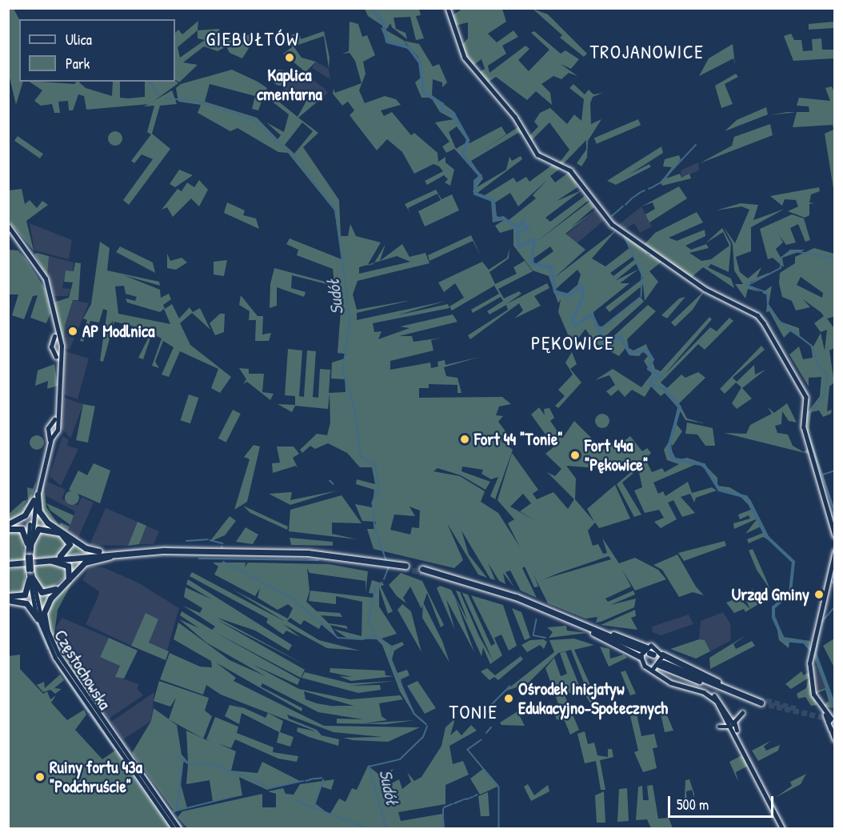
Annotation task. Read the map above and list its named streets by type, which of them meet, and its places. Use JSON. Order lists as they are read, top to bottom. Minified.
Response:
{"streets":{"main road":["Częstochowska"]},"districts":["GIEBUŁTÓW","TROJANOWICE","PĘKOWICE","TONIE"],"water":["Sudół"],"places":["Kaplica cmentarna","AP Modlnica","Fort 44 \"Tonie\"","Fort 44a \"Pękowice\"","Urząd Gminy","Ośrodek Inicjatyw Edukacyjno-Społecznych","Ruiny fortu 43a \"Podchruście\""],"legend":["Ulica","Park"],"scale_bar":"500 m"}
